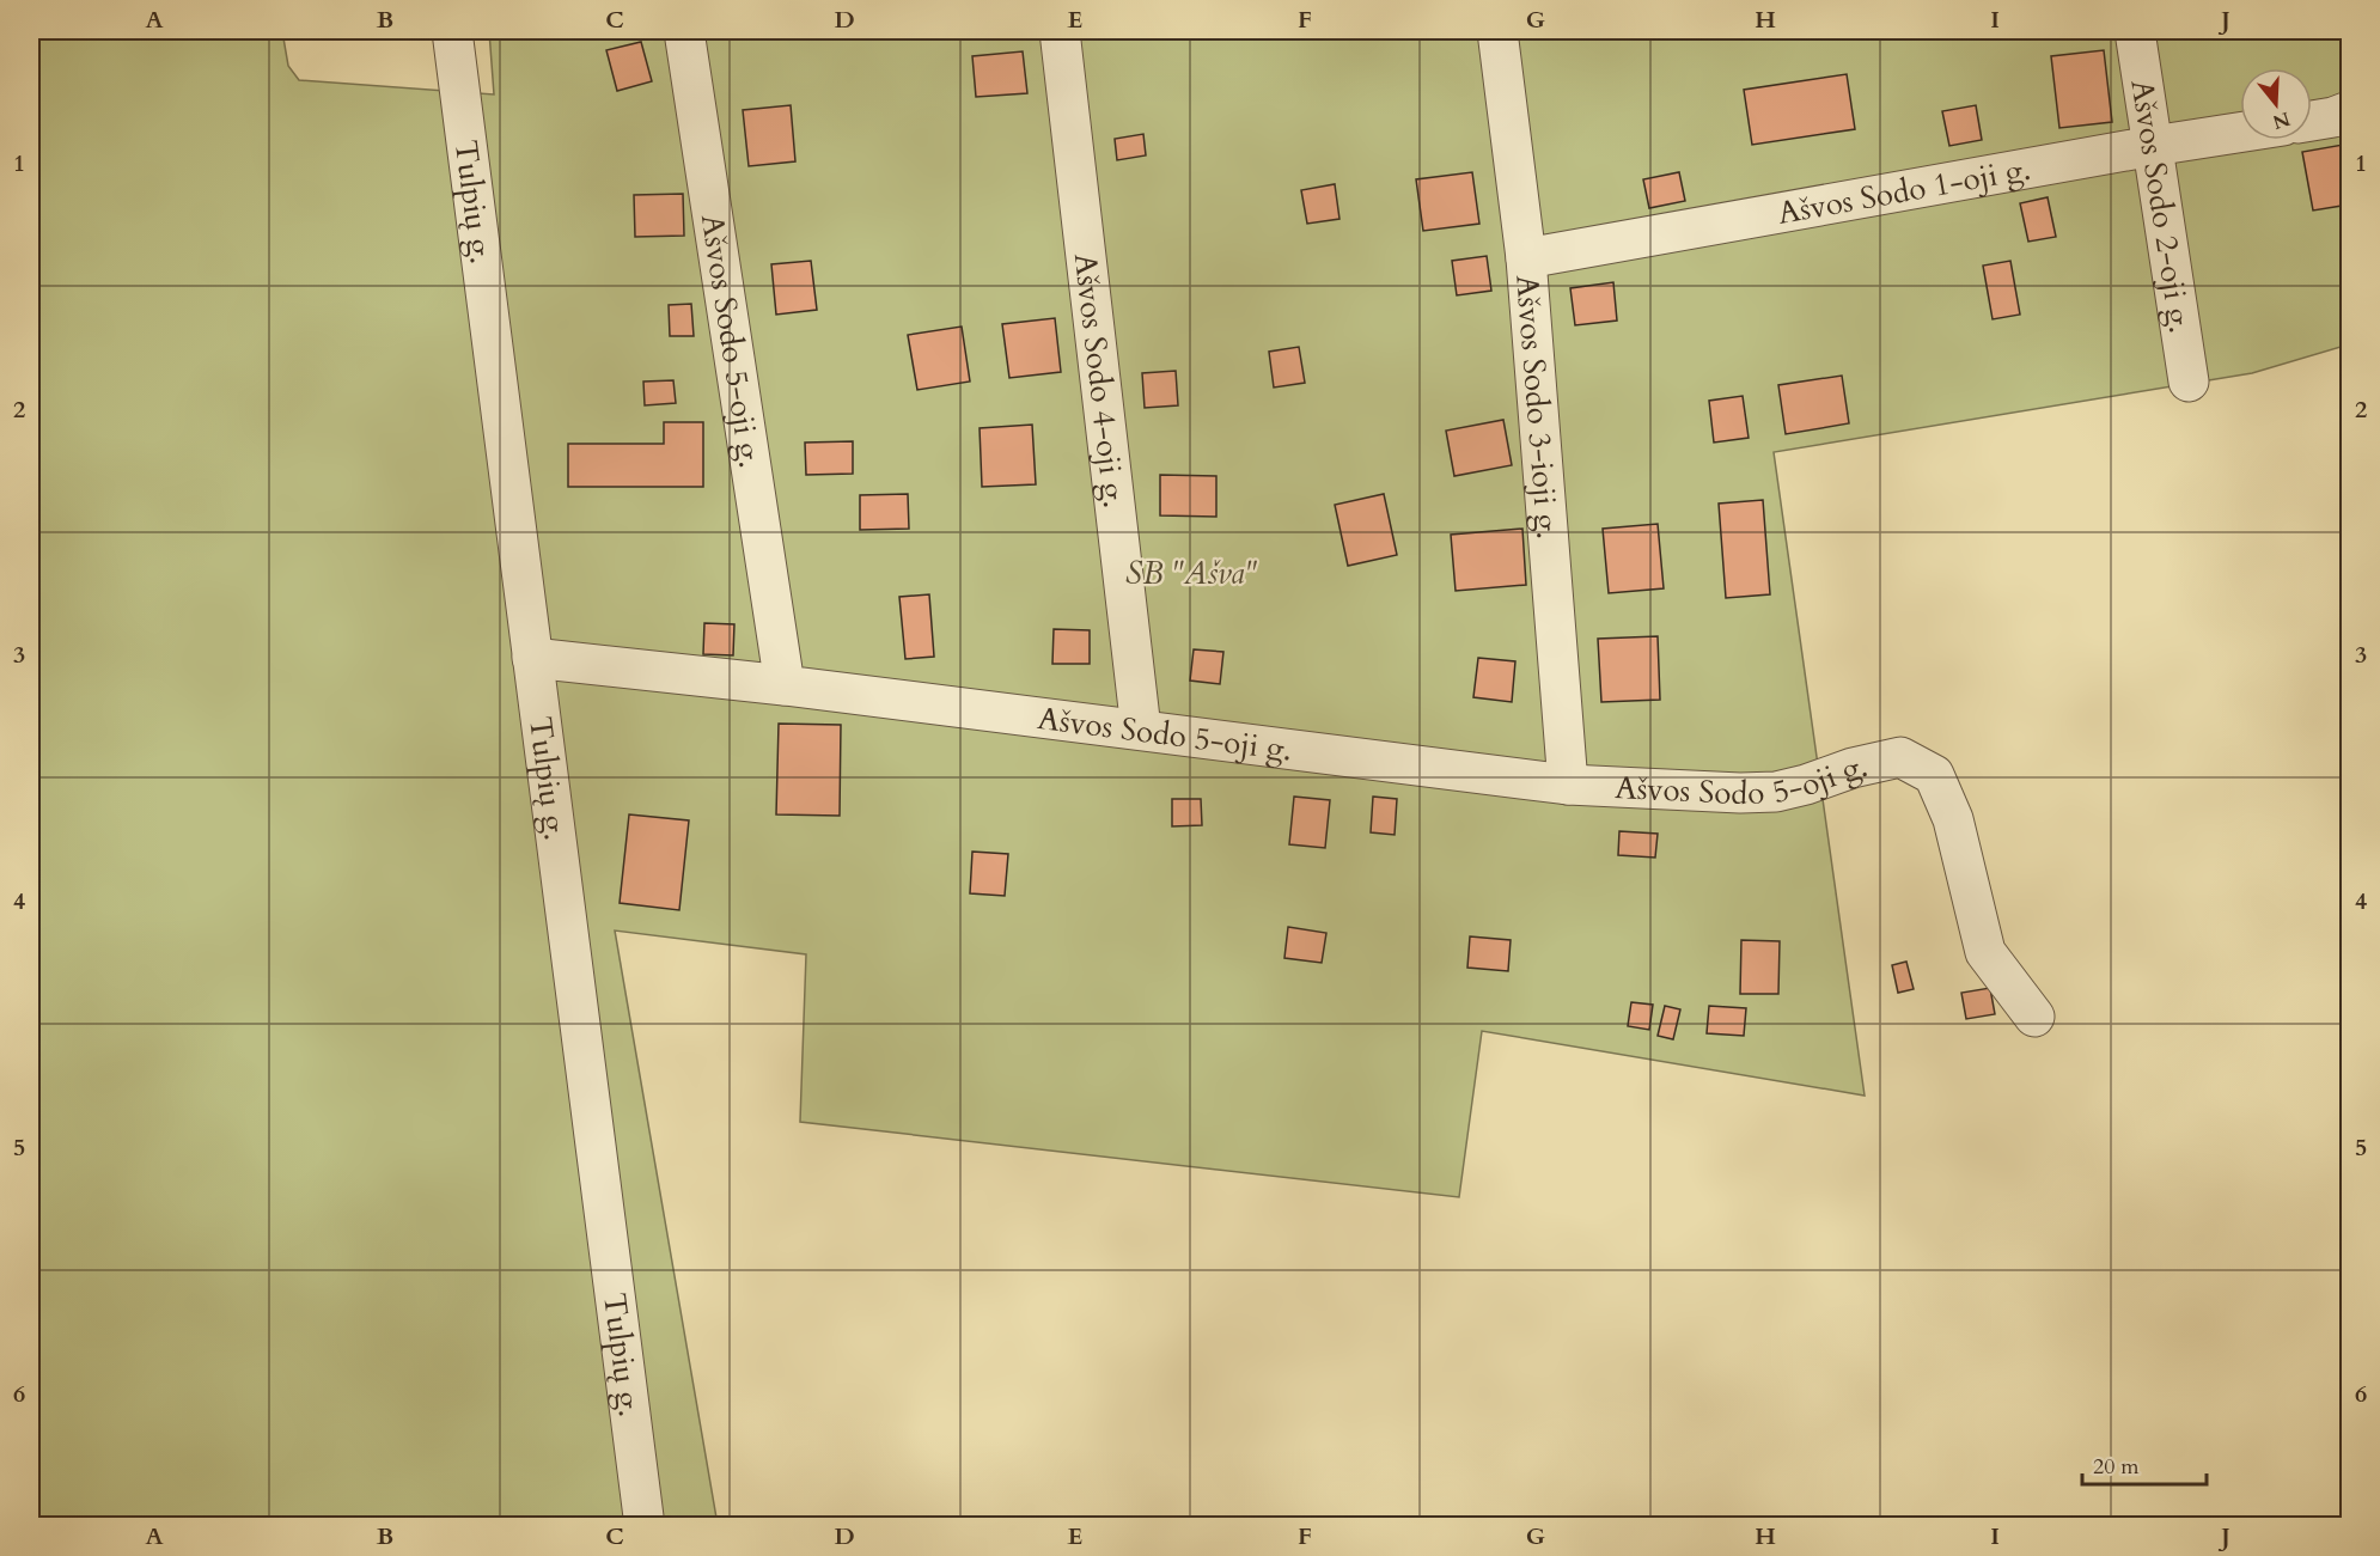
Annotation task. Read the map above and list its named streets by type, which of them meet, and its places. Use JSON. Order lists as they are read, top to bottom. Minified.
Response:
{"streets":{"street":["Ašvos Sodo 1-oji g.","Tulpių g.","Ašvos Sodo 2-oji g.","Ašvos Sodo 5-oji g.","Ašvos Sodo 4-oji g.","Ašvos Sodo 3-ioji g."]},"crossings":[["Ašvos Sodo 1-oji g.","Ašvos Sodo 2-oji g."],["Ašvos Sodo 1-oji g.","Ašvos Sodo 3-ioji g."],["Ašvos Sodo 5-oji g.","Ašvos Sodo 4-oji g."],["Ašvos Sodo 5-oji g.","Ašvos Sodo 3-ioji g."]],"parks":["SB \"Ašva\""],"scale_bar":"20 m","north":"bottom","grid":{"columns":["A","B","C","D","E","F","G","H","I","J"],"rows":["1","2","3","4","5","6"]}}
